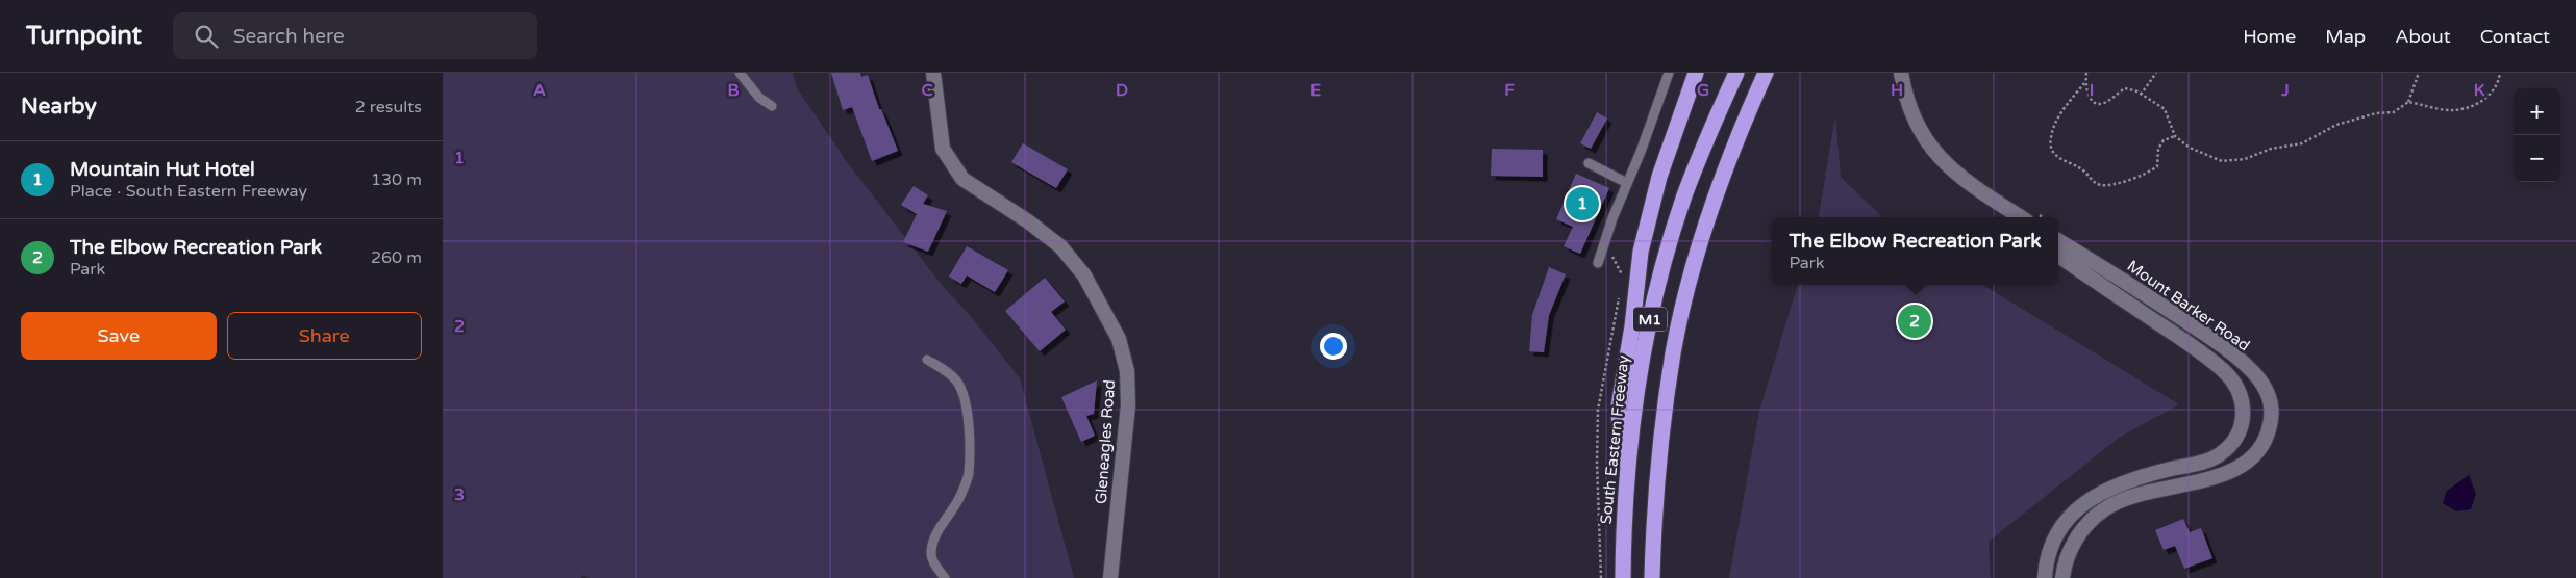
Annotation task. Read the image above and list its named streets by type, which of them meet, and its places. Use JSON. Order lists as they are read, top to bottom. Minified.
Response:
{"streets":{"highway":["M1","South Eastern Freeway"],"main road":["Mount Barker Road","Gleneagles Road"]},"page":{"header":"Turnpoint","search":"Search here","nav":["Home","Map","About","Contact"],"heading":["Nearby","2 results"],"map_buttons":["+","−"],"list":[{"mark":"1","name":"Mountain Hut Hotel","note":"Place · South Eastern Freeway","value":"130 m"},{"mark":"2","name":"The Elbow Recreation Park","note":"Park","value":"260 m"}],"pins":["1","2"],"popup":["The Elbow Recreation Park","Park"],"buttons":["Save","Share"]},"grid":{"columns":["A","B","C","D","E","F","G","H","I","J","K"],"rows":["1","2","3"]}}
